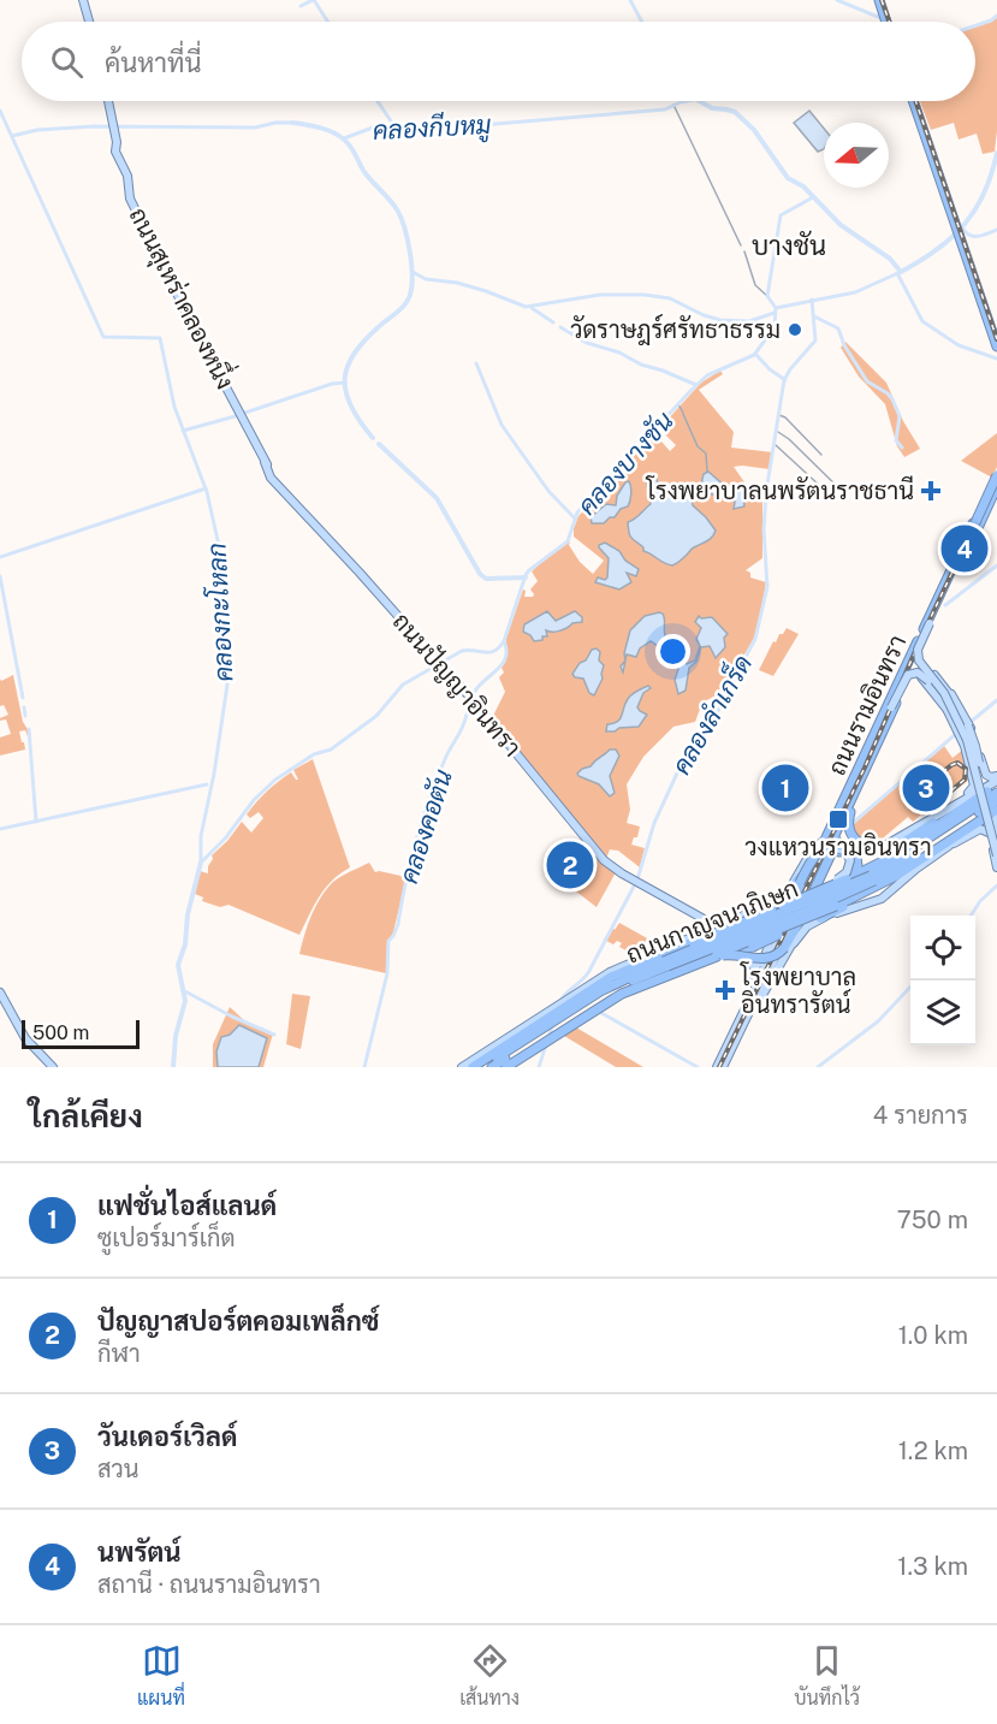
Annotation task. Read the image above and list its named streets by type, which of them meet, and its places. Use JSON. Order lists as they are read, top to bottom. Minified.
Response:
{"streets":{"highway":["ถนนรามอินทรา","ถนนกาญจนาภิเษก"],"main road":["ถนนสุเหร่าคลองหนึ่ง","ถนนปัญญาอินทรา"]},"crossings":[["ถนนสุเหร่าคลองหนึ่ง","ถนนปัญญาอินทรา"]],"districts":["บางชัน"],"water":["คลองกีบหมู","คลองบางชัน","คลองกะโหลก","คลองลำเกร็ด","คลองคอตัน"],"places":{"other":["วัดราษฎร์ศรัทธาธรรม"],"health":["โรงพยาบาลนพรัตนราชธานี","โรงพยาบาล อินทรารัตน์"],"transit":["วงแหวนรามอินทรา"]},"scale_bar":"500 m","north":"left","page":{"search":"ค้นหาที่นี่","pins":["4","1","3","2"],"scale":"500 m","heading":["ใกล้เคียง","4 รายการ"],"list":[{"mark":"1","name":"แฟชั่นไอส์แลนด์","note":"ซูเปอร์มาร์เก็ต","value":"750 m"},{"mark":"2","name":"ปัญญาสปอร์ตคอมเพล็กซ์","note":"กีฬา","value":"1.0 km"},{"mark":"3","name":"วันเดอร์เวิลด์","note":"สวน","value":"1.2 km"},{"mark":"4","name":"นพรัตน์","note":"สถานี · ถนนรามอินทรา","value":"1.3 km"}],"nav":["แผนที่","เส้นทาง","บันทึกไว้"]}}
